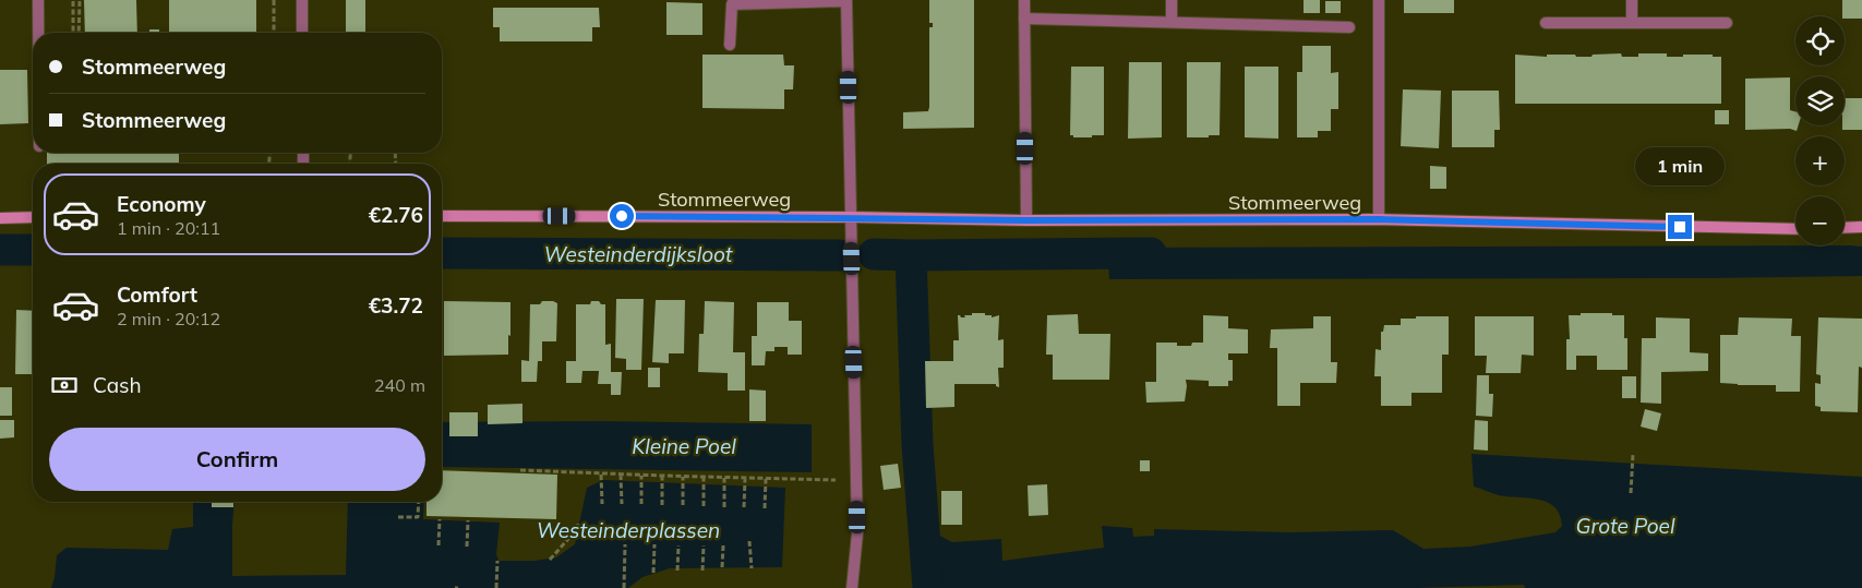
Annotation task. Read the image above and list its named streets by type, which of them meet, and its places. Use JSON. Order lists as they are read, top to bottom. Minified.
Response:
{"streets":{"main road":["Stommeerweg"]},"water":["Westeinderdijksloot","Kleine Poel","Grote Poel","Westeinderplassen"],"page":{"map_buttons":["+","−"],"banner":["Stommeerweg","Stommeerweg"],"bubble":"1 min","list":[{"name":"Economy","note":"1 min · 20:11","value":"€2.76"},{"name":"Comfort","note":"2 min · 20:12","value":"€3.72"}],"pay":["Cash","240 m"],"buttons":"Confirm"}}
